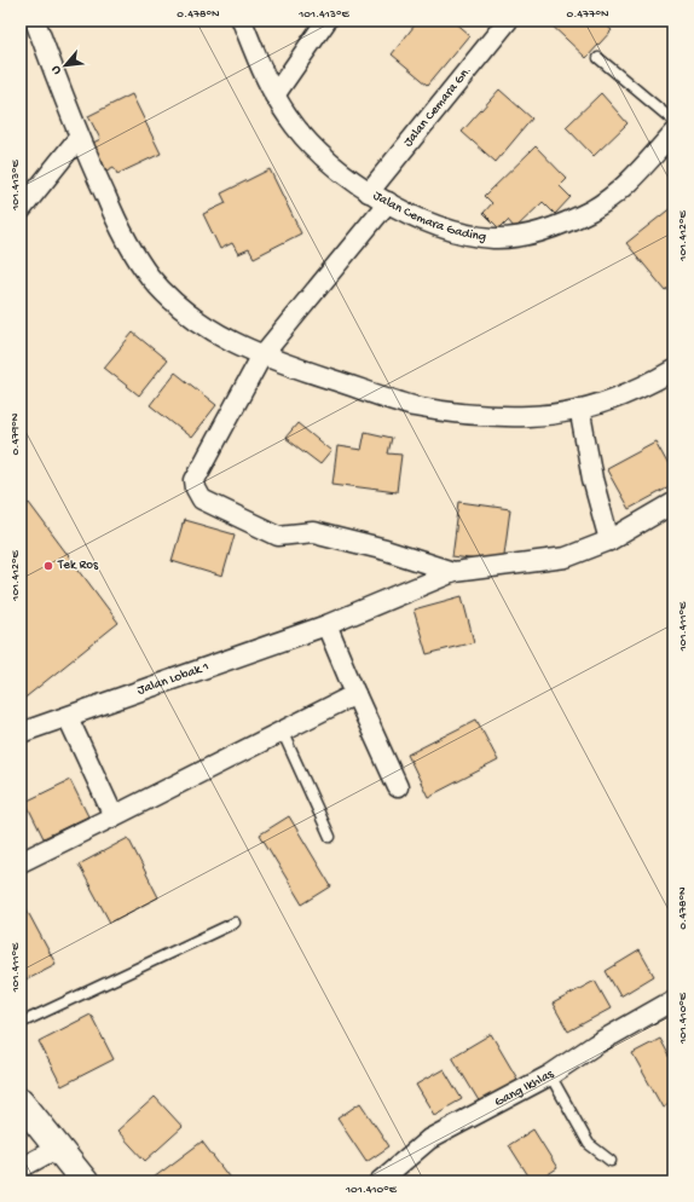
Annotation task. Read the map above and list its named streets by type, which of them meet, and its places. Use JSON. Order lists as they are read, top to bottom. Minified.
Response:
{"streets":{"street":["Jalan Cemara Gn.","Jalan Cemara Gading","Jalan Lobak 1","Gang Ikhlas"]},"crossings":[["Jalan Cemara Gn.","Jalan Cemara Gading"]],"places":["Tek Ros"],"north":"bottom left","coordinates":["0.478°N","101.413°E","0.477°N","101.412°E","0.479°N","101.411°E","101.410°E"]}
